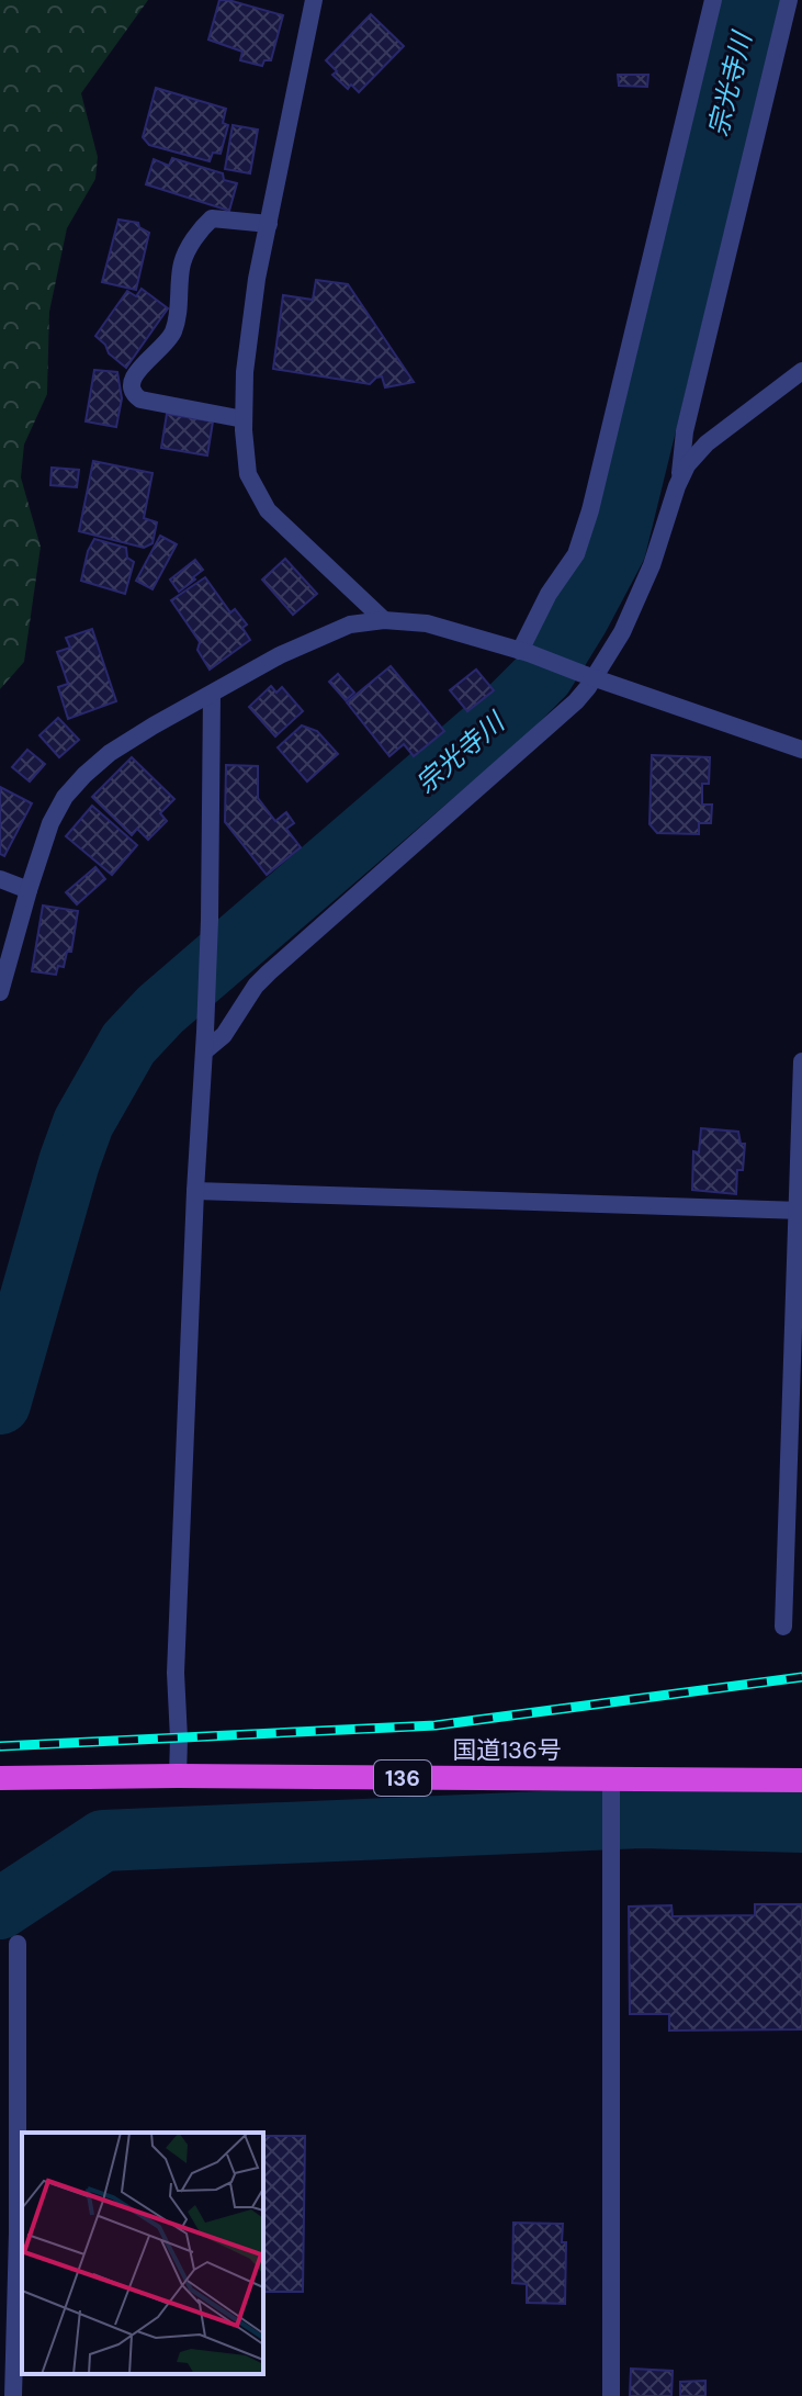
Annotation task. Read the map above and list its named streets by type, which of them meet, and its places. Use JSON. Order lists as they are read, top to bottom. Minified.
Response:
{"streets":{"highway":["国道136号","136"]},"water":["宗光寺川"]}
